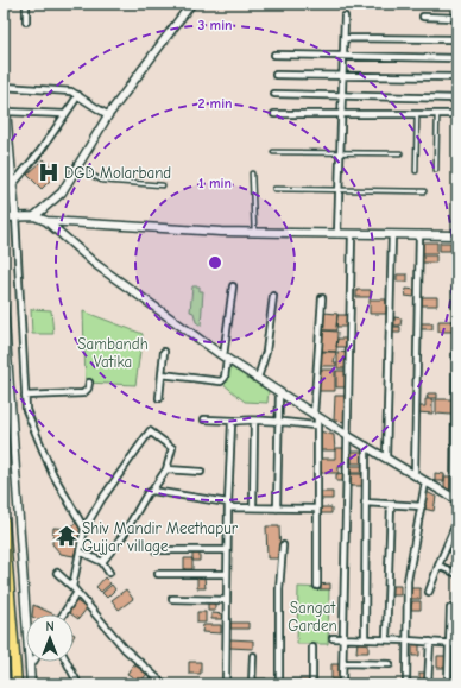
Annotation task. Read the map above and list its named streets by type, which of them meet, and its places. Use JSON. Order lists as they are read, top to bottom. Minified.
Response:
{"parks":["Sambandh Vatika","Sangat Garden"],"places":{"hospital":["DGD Molarband"],"temple":["Shiv Mandir Meethapur Gujjar village"]},"north":"top","rings":["3 min","2 min","1 min"]}
